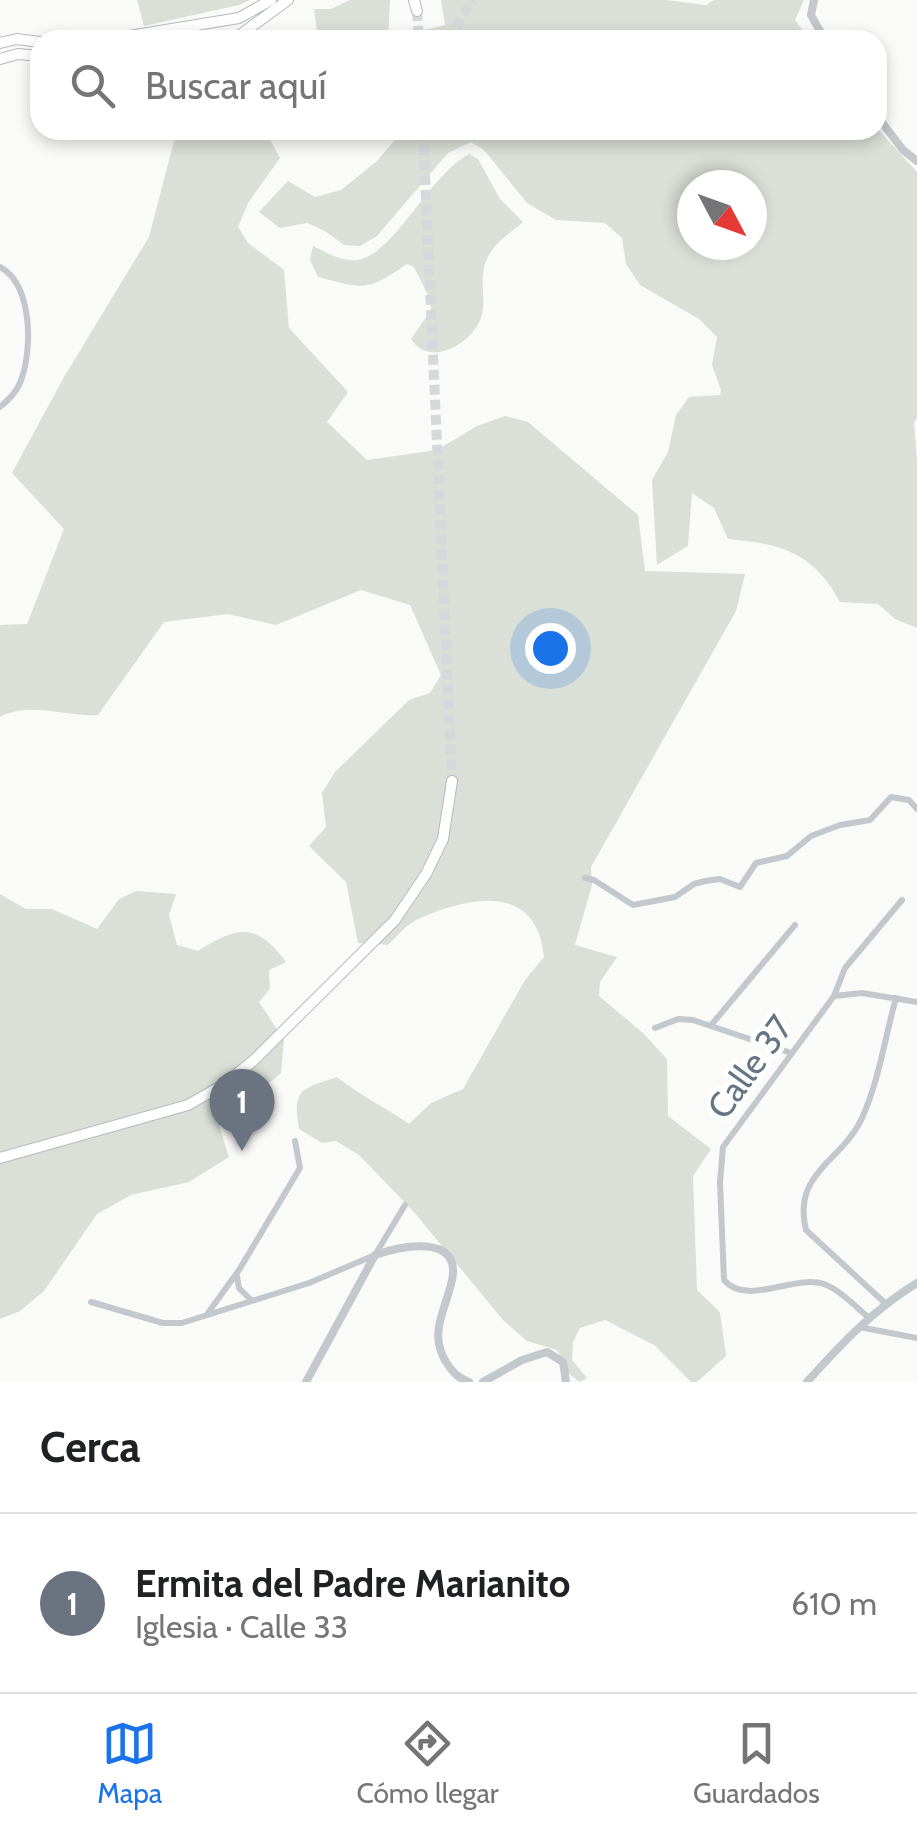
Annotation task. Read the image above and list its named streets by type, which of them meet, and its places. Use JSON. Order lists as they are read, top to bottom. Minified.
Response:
{"streets":{"street":["Calle 37"]},"north":"bottom right","page":{"search":"Buscar aquí","pins":"1","heading":"Cerca","list":[{"mark":"1","name":"Ermita del Padre Marianito","note":"Iglesia · Calle 33","value":"610 m"}],"nav":["Mapa","Cómo llegar","Guardados"]}}
